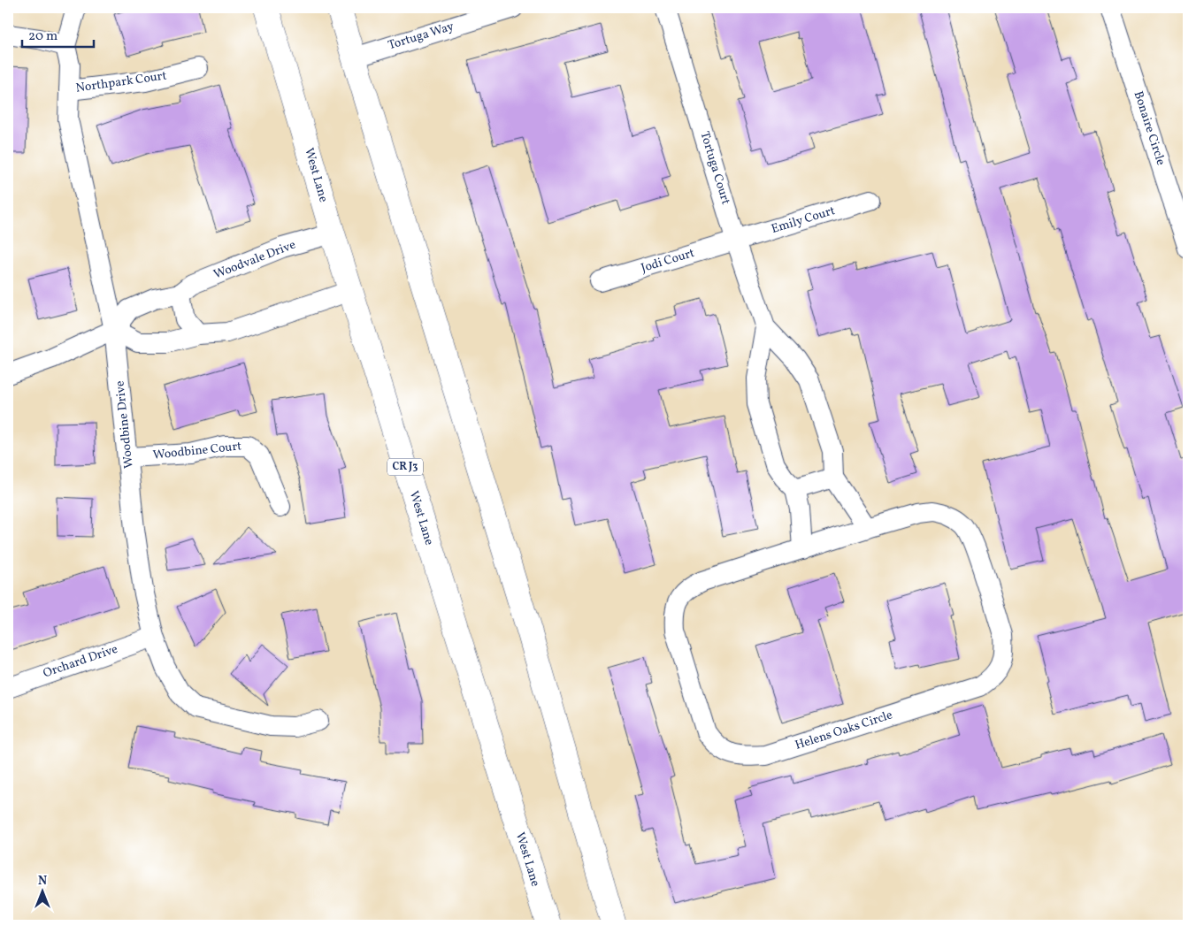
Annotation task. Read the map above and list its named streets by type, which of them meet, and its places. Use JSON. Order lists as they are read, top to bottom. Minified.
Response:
{"streets":{"main road":["West Lane","CR J3"],"street":["Tortuga Way","Northpark Court","Bonaire Circle","Tortuga Court","Emily Court","Woodvale Drive","Jodi Court","Woodbine Drive","Woodbine Court","Orchard Drive","Helens Oaks Circle"]},"crossings":[["Northpark Court","Woodbine Drive"],["Tortuga Court","Emily Court"],["Tortuga Court","Jodi Court"],["West Lane","Woodvale Drive"],["Emily Court","Jodi Court"],["Woodvale Drive","Woodbine Drive"],["Woodbine Drive","Woodbine Court"],["Woodbine Drive","Orchard Drive"]],"scale_bar":"20 m","north":"top"}
